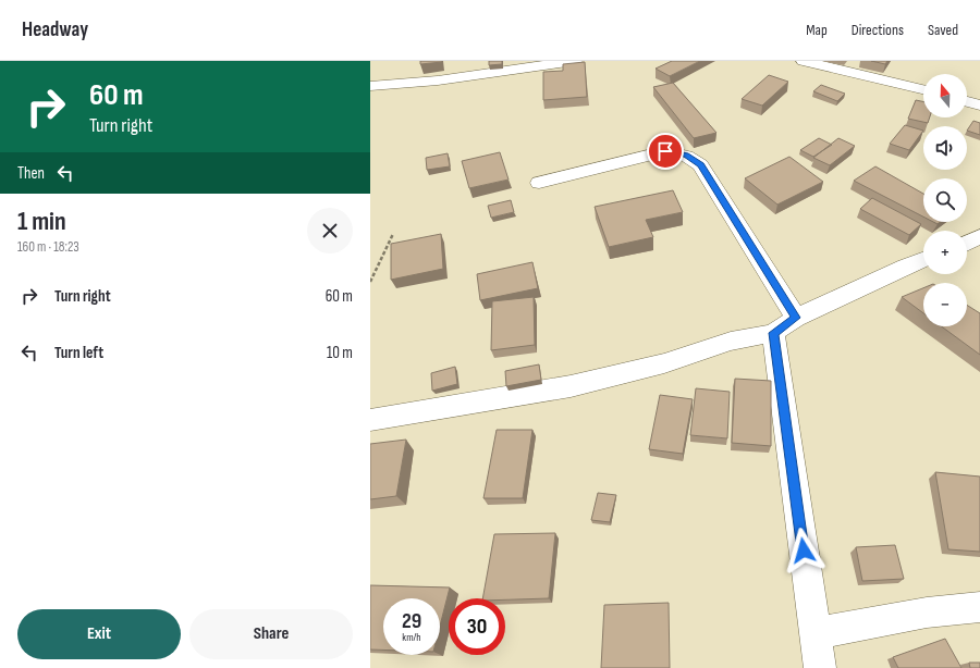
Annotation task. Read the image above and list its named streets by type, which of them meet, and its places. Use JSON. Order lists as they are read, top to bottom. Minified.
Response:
{"north":"top","page":{"header":"Headway","nav":["Map","Directions","Saved"],"turn":["60 m","Turn right"],"map_buttons":["+","−"],"then":"Then","heading":["1 min","160 m · 18:23"],"list":[{"name":"Turn right","value":"60 m"},{"name":"Turn left","value":"10 m"}],"speed":"29 km/h","limit":"30","buttons":["Exit","Share"]}}
